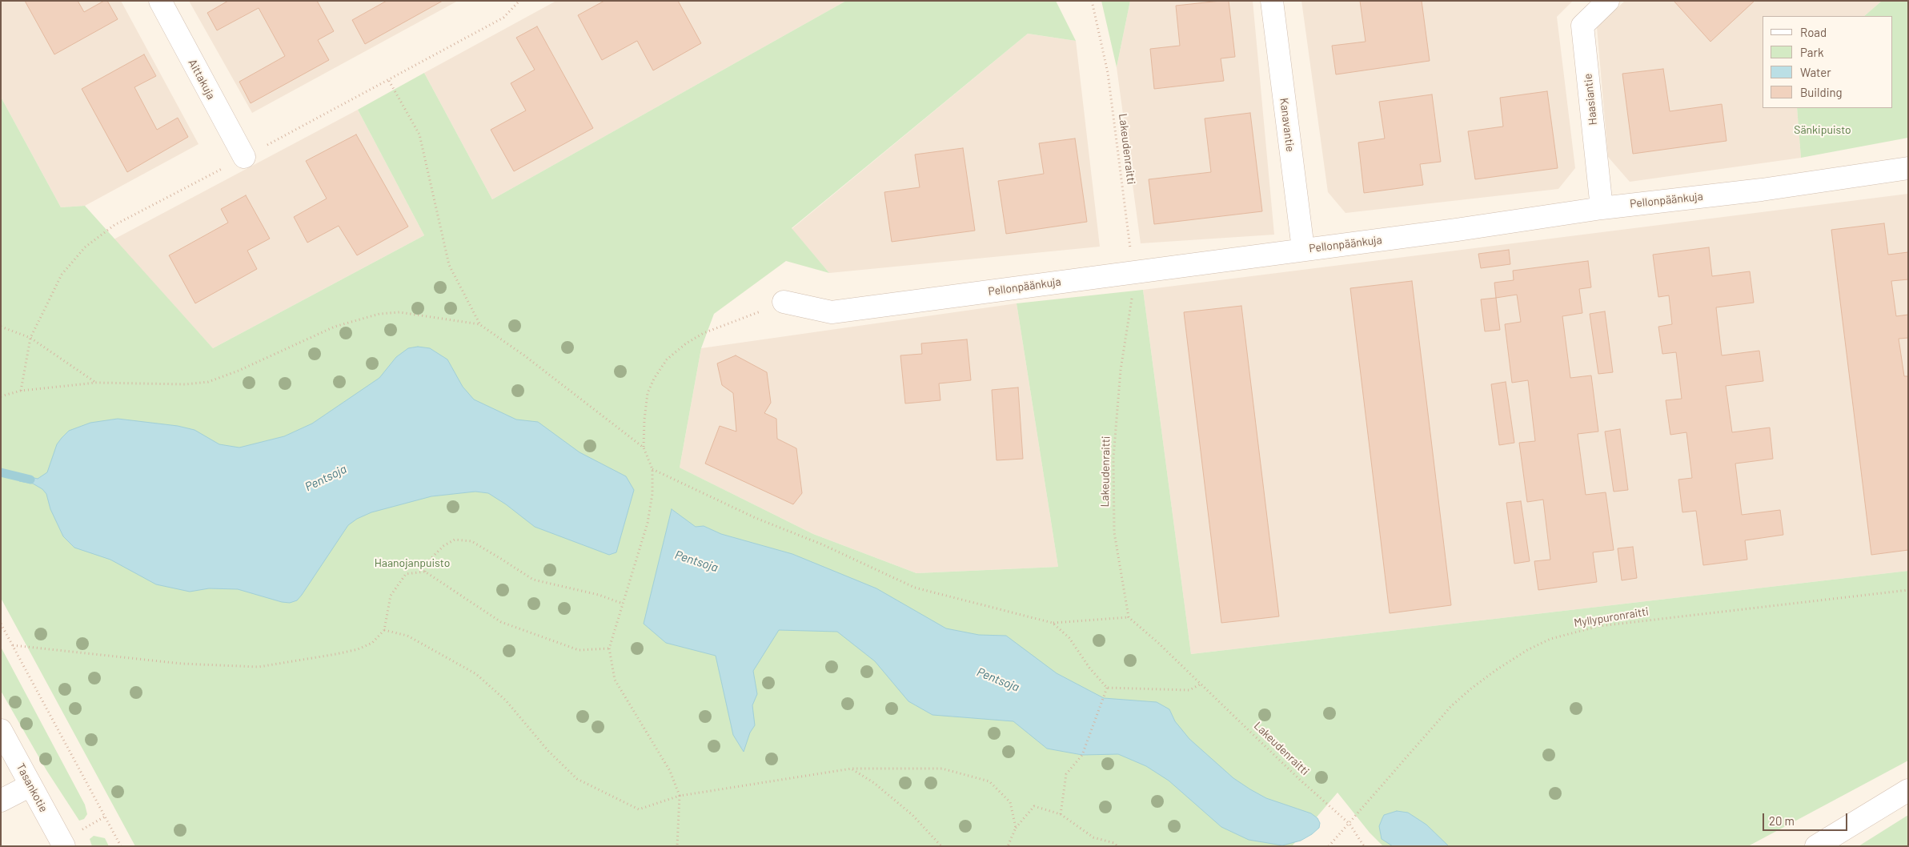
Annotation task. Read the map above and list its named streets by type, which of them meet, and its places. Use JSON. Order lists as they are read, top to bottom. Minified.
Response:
{"streets":{"street":["Aittakuja","Haasiantie","Kanavantie","Pellonpäänkuja","Tasankotie"],"path":["Lakeudenraitti","Myllypuronraitti"]},"crossings":[["Haasiantie","Pellonpäänkuja"],["Kanavantie","Pellonpäänkuja"],["Lakeudenraitti","Pellonpäänkuja"],["Lakeudenraitti","Myllypuronraitti"]],"water":["Pentsoja"],"parks":["Sänkipuisto","Haanojanpuisto"],"legend":["Road","Park","Water","Building"],"scale_bar":"20 m"}
